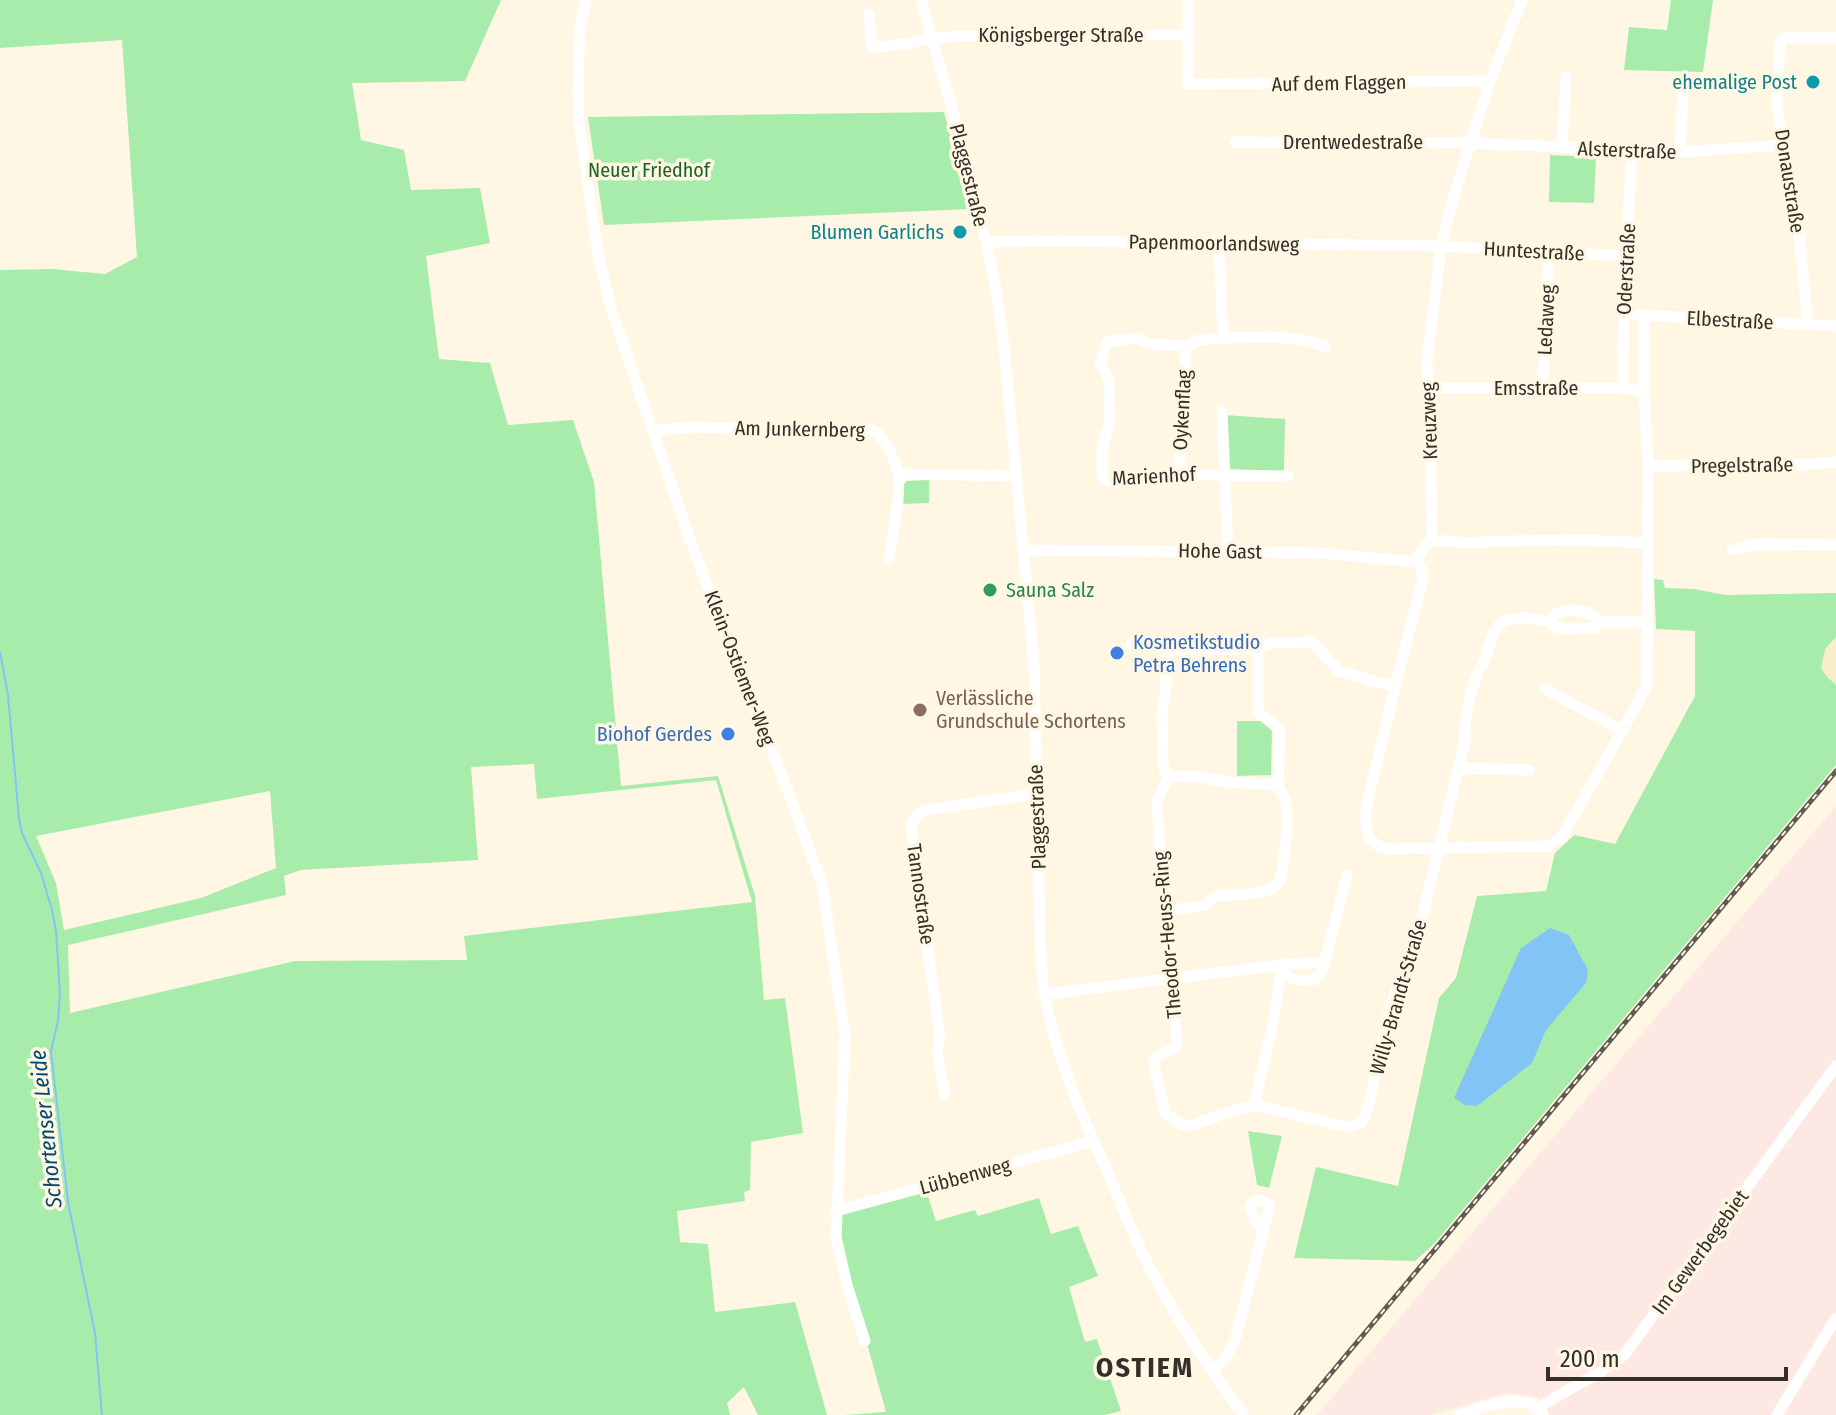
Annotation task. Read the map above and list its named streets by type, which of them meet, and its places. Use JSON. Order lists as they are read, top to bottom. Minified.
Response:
{"streets":{"street":["Königsberger Straße","Auf dem Flaggen","Drentwedestraße","Alsterstraße","Plaggestraße","Donaustraße","Papenmoorlandsweg","Huntestraße","Oderstraße","Ledaweg","Elbestraße","Emsstraße","Oykenflag","Kreuzweg","Am Junkernberg","Pregelstraße","Marienhof","Hohe Gast","Klein-Ostiemer-Weg","Tannostraße","Theodor-Heuss-Ring","Willy-Brandt-Straße","Lübbenweg","Im Gewerbegebiet"]},"crossings":[["Königsberger Straße","Auf dem Flaggen"],["Königsberger Straße","Plaggestraße"],["Auf dem Flaggen","Kreuzweg"],["Drentwedestraße","Alsterstraße"],["Drentwedestraße","Kreuzweg"],["Alsterstraße","Donaustraße"],["Alsterstraße","Oderstraße"],["Alsterstraße","Kreuzweg"],["Plaggestraße","Papenmoorlandsweg"],["Plaggestraße","Hohe Gast"],["Plaggestraße","Tannostraße"],["Plaggestraße","Lübbenweg"],["Donaustraße","Elbestraße"],["Papenmoorlandsweg","Huntestraße"],["Papenmoorlandsweg","Kreuzweg"],["Huntestraße","Oderstraße"],["Huntestraße","Ledaweg"],["Huntestraße","Kreuzweg"],["Oderstraße","Elbestraße"],["Oderstraße","Emsstraße"],["Oderstraße","Pregelstraße"],["Oderstraße","Willy-Brandt-Straße"],["Ledaweg","Emsstraße"],["Emsstraße","Kreuzweg"],["Oykenflag","Marienhof"],["Am Junkernberg","Klein-Ostiemer-Weg"],["Marienhof","Hohe Gast"],["Klein-Ostiemer-Weg","Lübbenweg"],["Theodor-Heuss-Ring","Willy-Brandt-Straße"]],"districts":["OSTIEM"],"water":["Schortenser Leide"],"parks":["Neuer Friedhof"],"places":["ehemalige Post","Blumen Garlichs","Sauna Salz","Kosmetikstudio Petra Behrens","Verlässliche Grundschule Schortens","Biohof Gerdes"],"scale_bar":"200 m"}
